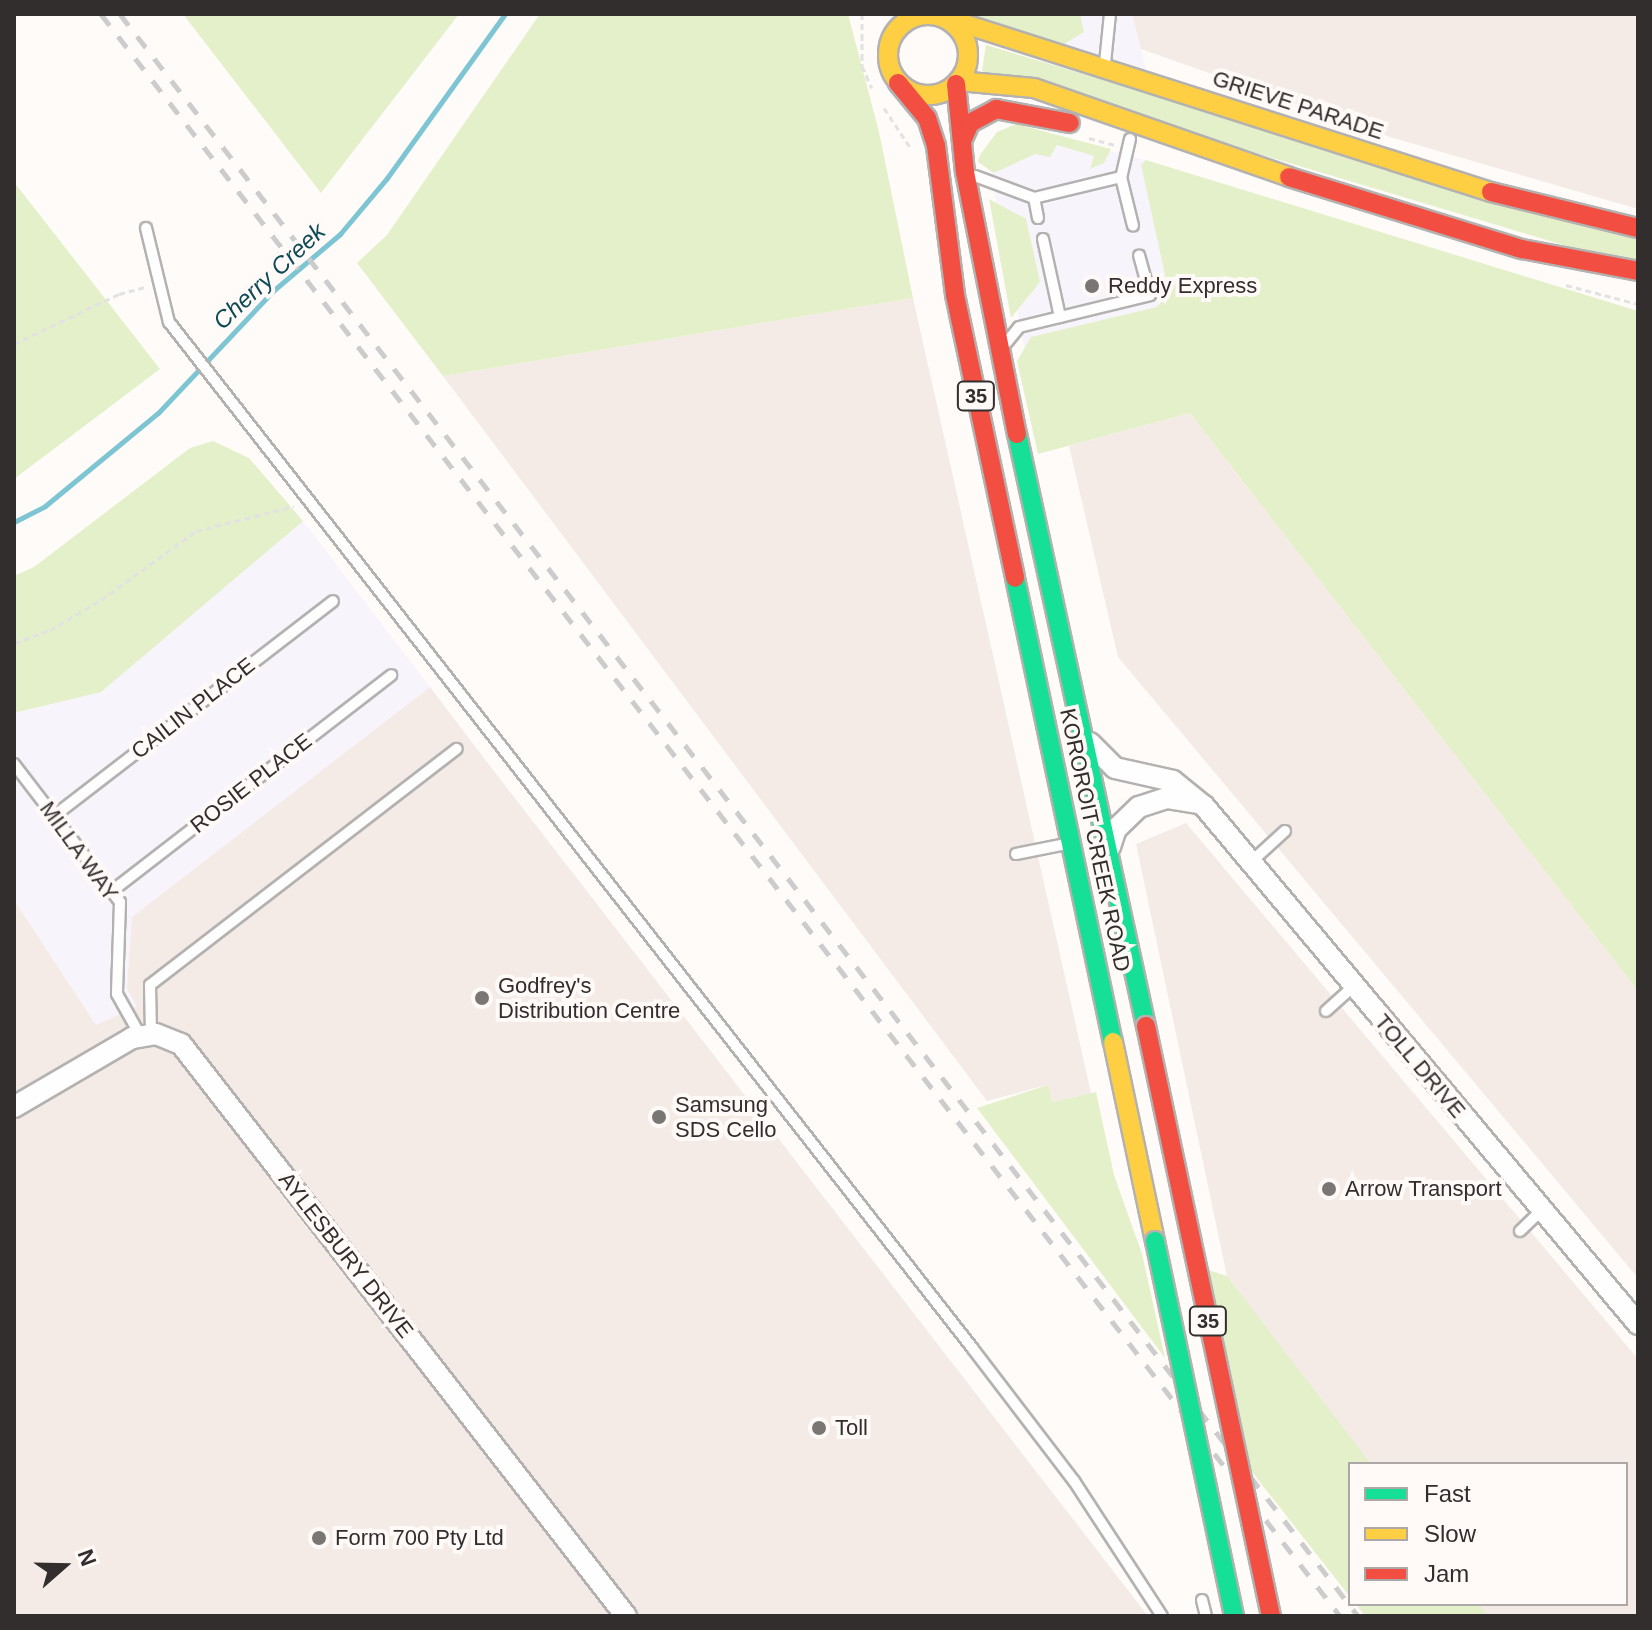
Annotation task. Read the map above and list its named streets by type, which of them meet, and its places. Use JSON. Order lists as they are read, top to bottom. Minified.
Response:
{"streets":{"main road":["GRIEVE PARADE","35","KOROROIT CREEK ROAD"],"street":["TOLL DRIVE","AYLESBURY DRIVE"],"lane":["CAILIN PLACE","ROSIE PLACE","MILLA WAY"]},"crossings":[["GRIEVE PARADE","35"],["GRIEVE PARADE","KOROROIT CREEK ROAD"],["35","KOROROIT CREEK ROAD"],["CAILIN PLACE","MILLA WAY"],["ROSIE PLACE","MILLA WAY"],["KOROROIT CREEK ROAD","TOLL DRIVE"],["MILLA WAY","AYLESBURY DRIVE"]],"water":["Cherry Creek"],"places":["Reddy Express","Godfrey's Distribution Centre","Samsung SDS Cello","Arrow Transport","Toll","Form 700 Pty Ltd"],"legend":["Fast","Slow","Jam"],"north":"right"}
